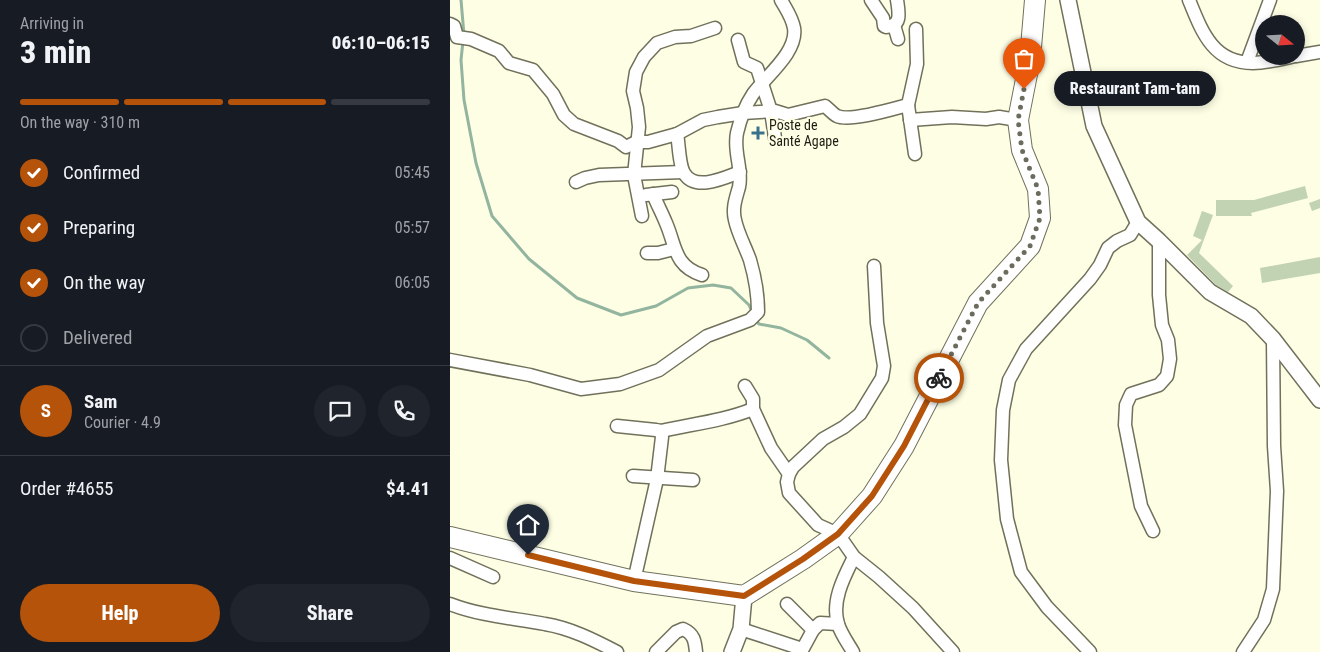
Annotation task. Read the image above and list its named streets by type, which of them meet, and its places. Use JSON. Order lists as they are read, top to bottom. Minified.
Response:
{"places":{"other":["Restaurant Tam-tam"],"health":["Poste de Santé Agape"]},"north":"right","page":{"heading":["3 min","Arriving in","06:10–06:15"],"panel":["Sam","Courier · 4.9","Order #4655","$4.41"],"bubble":"Restaurant Tam-tam","bar":"On the way · 310 m","list":[["Confirmed","05:45"],["Preparing","05:57"],["On the way","06:05"],"Delivered"],"round":"S","buttons":["Help","Share"]}}
